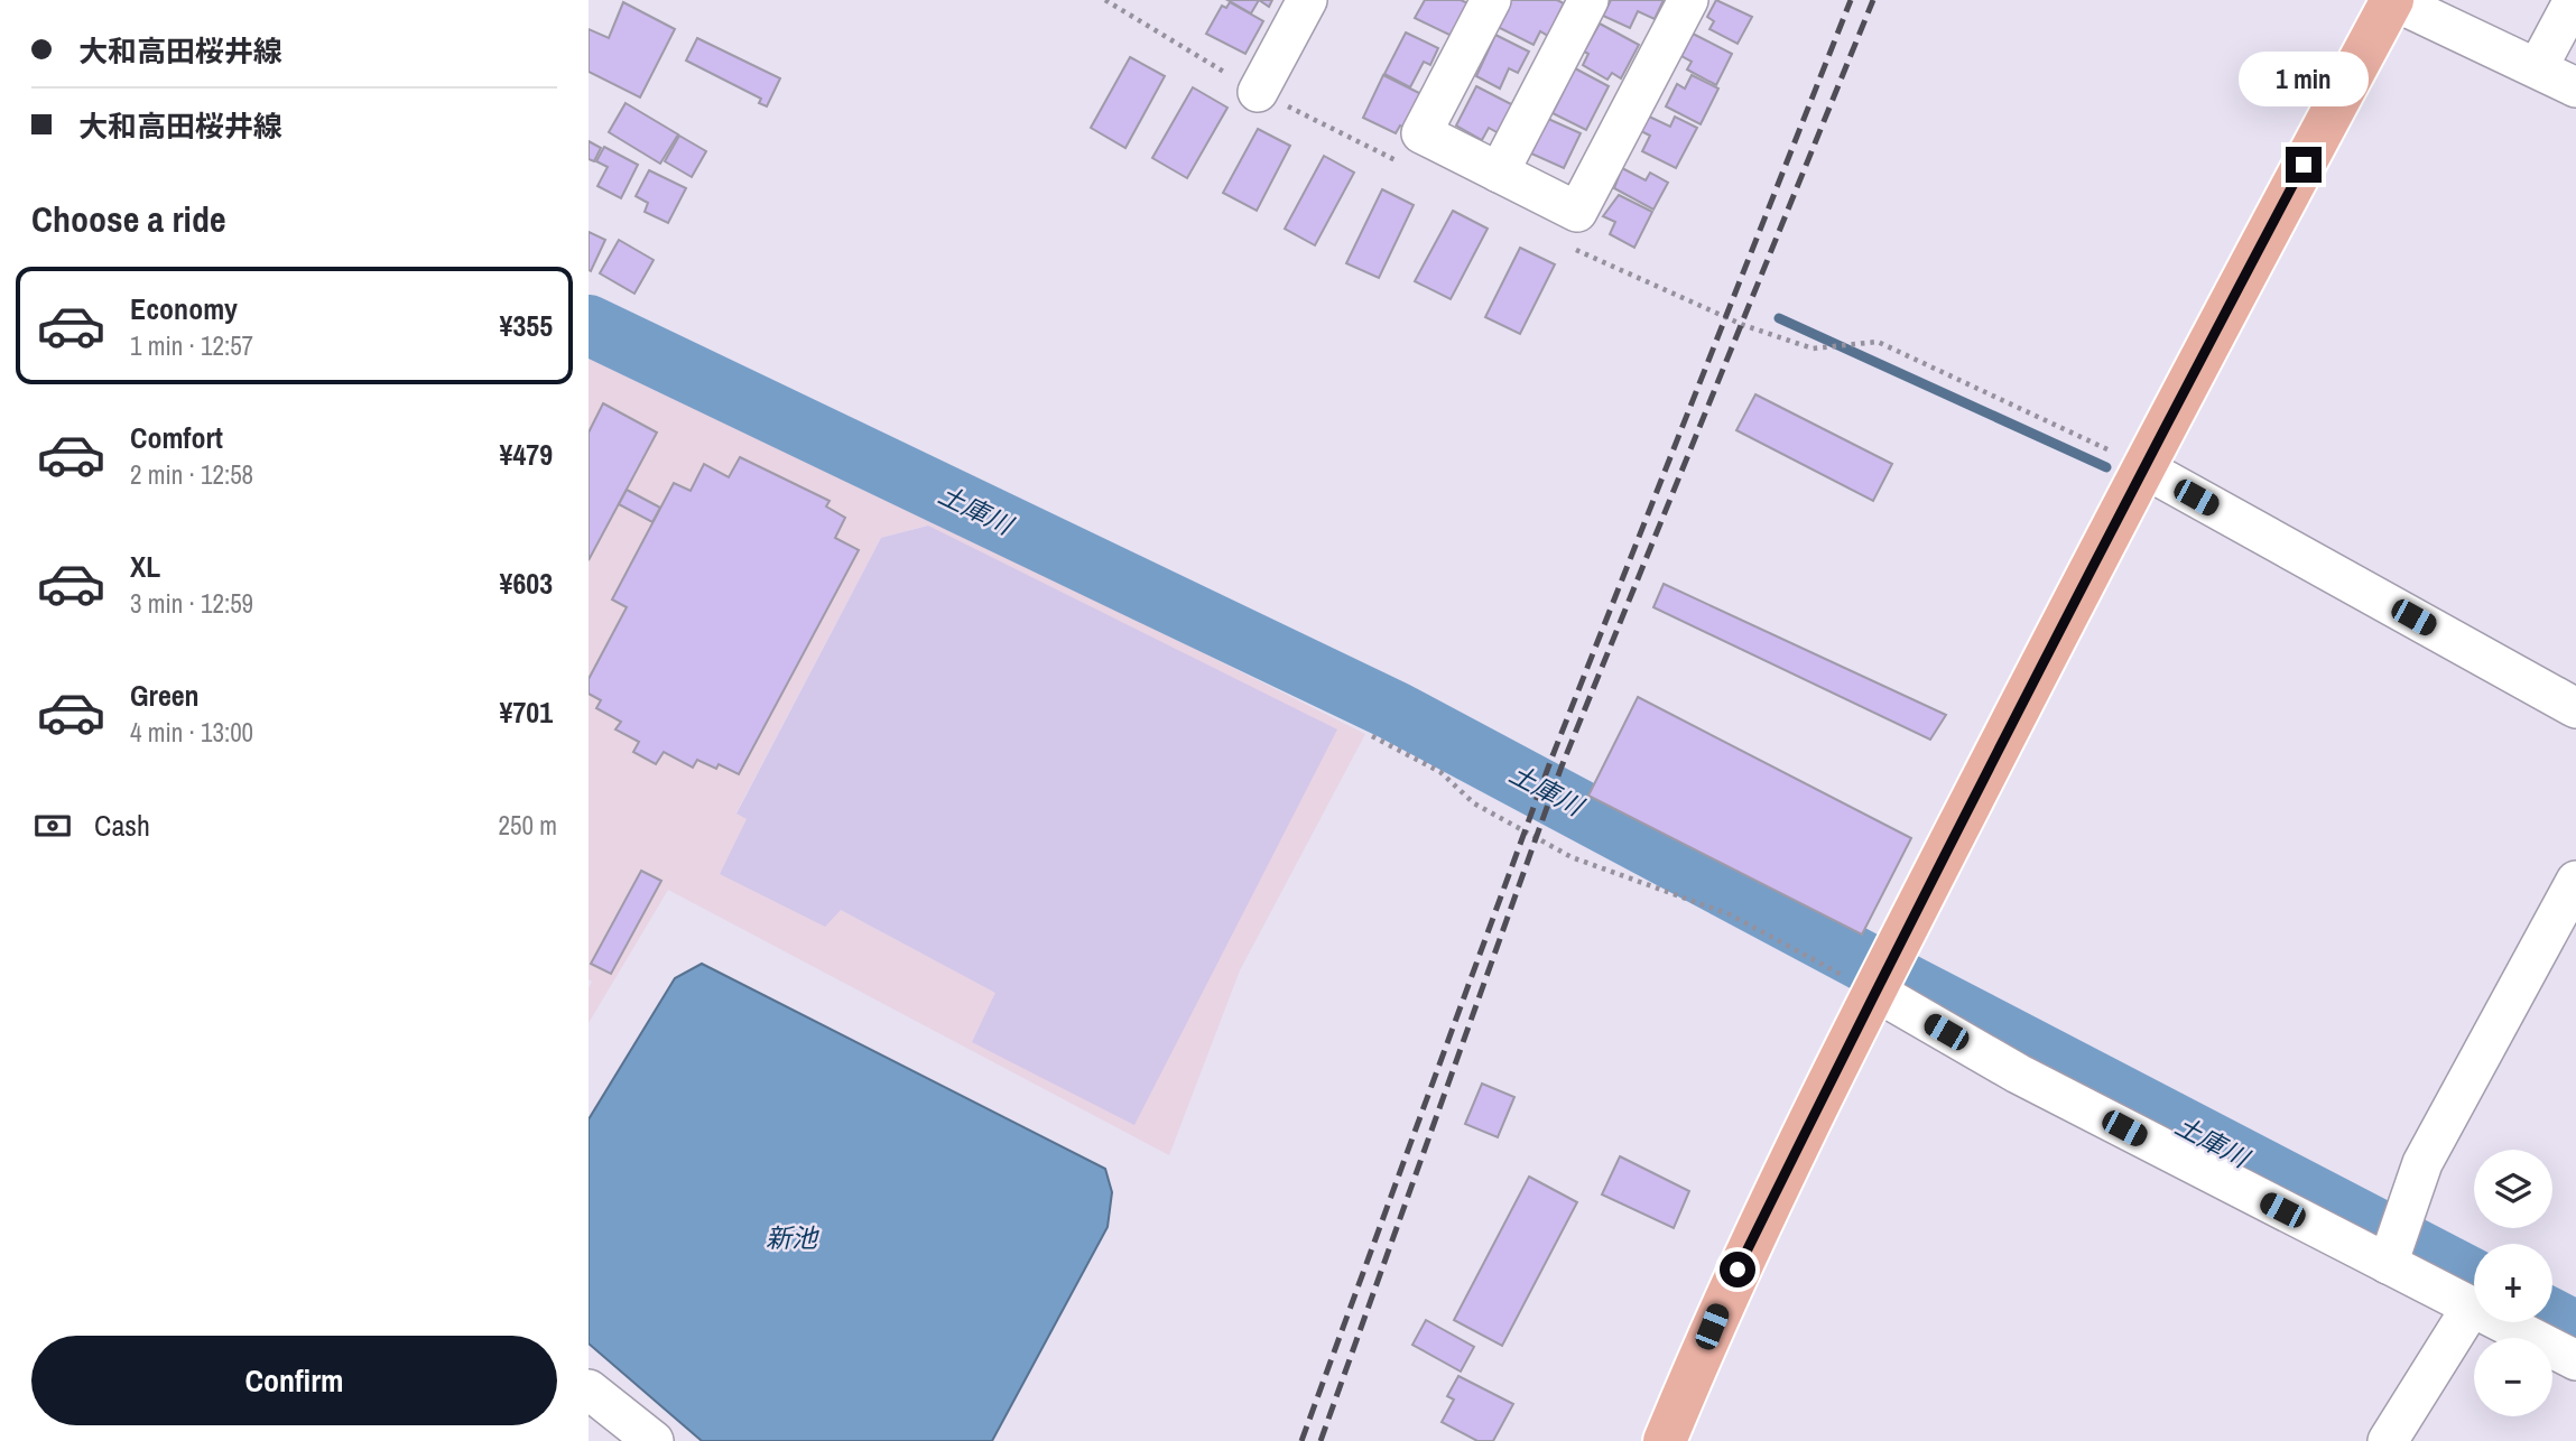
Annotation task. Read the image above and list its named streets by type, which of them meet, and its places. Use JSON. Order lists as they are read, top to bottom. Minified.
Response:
{"water":["土庫川","新池"],"page":{"banner":["大和高田桜井線","大和高田桜井線"],"bubble":"1 min","heading":"Choose a ride","list":[{"name":"Economy","note":"1 min · 12:57","value":"¥355"},{"name":"Comfort","note":"2 min · 12:58","value":"¥479"},{"name":"XL","note":"3 min · 12:59","value":"¥603"},{"name":"Green","note":"4 min · 13:00","value":"¥701"}],"pay":["Cash","250 m"],"map_buttons":["+","−"],"buttons":"Confirm"}}
